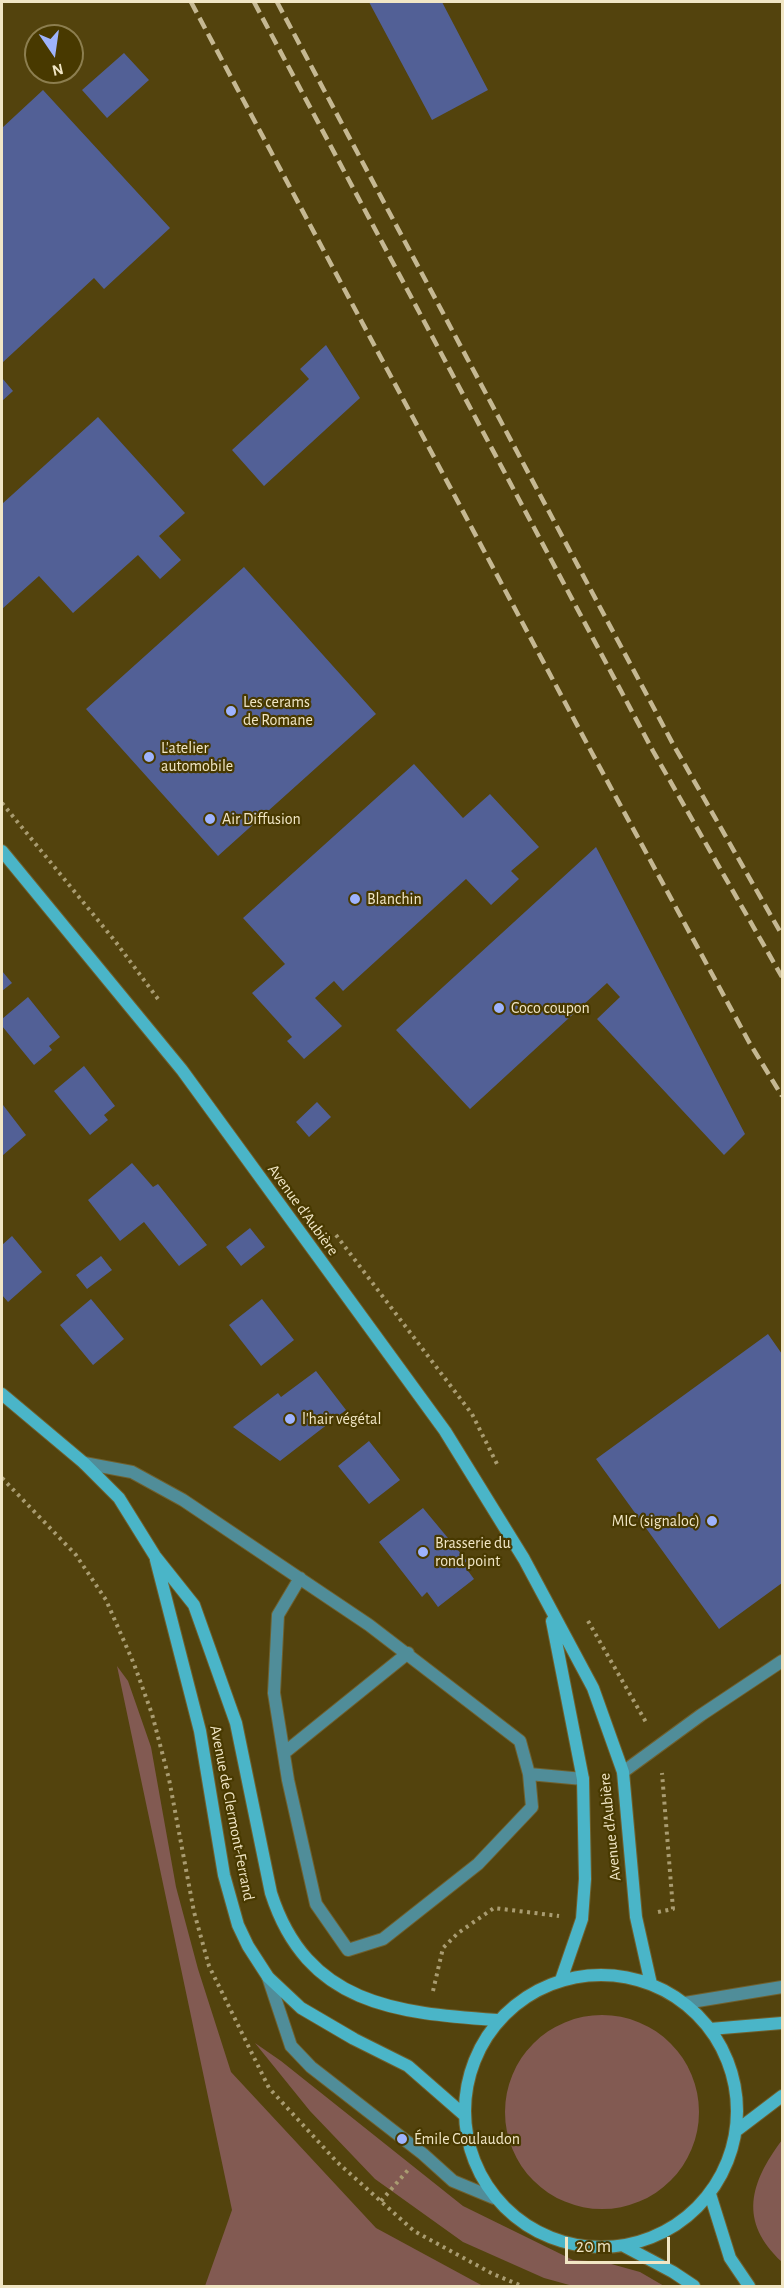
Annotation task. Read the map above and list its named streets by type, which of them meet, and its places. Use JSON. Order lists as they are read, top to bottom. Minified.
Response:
{"streets":{"main road":["Avenue d'Aubière","Avenue de Clermont-Ferrand"]},"places":["Les cerams de Romane","L'atelier automobile","Air Diffusion","Blanchin","Coco coupon","l'hair végétal","MIC (signaloc)","Brasserie du rond point","Émile Coulaudon"],"scale_bar":"20 m","north":"bottom"}
